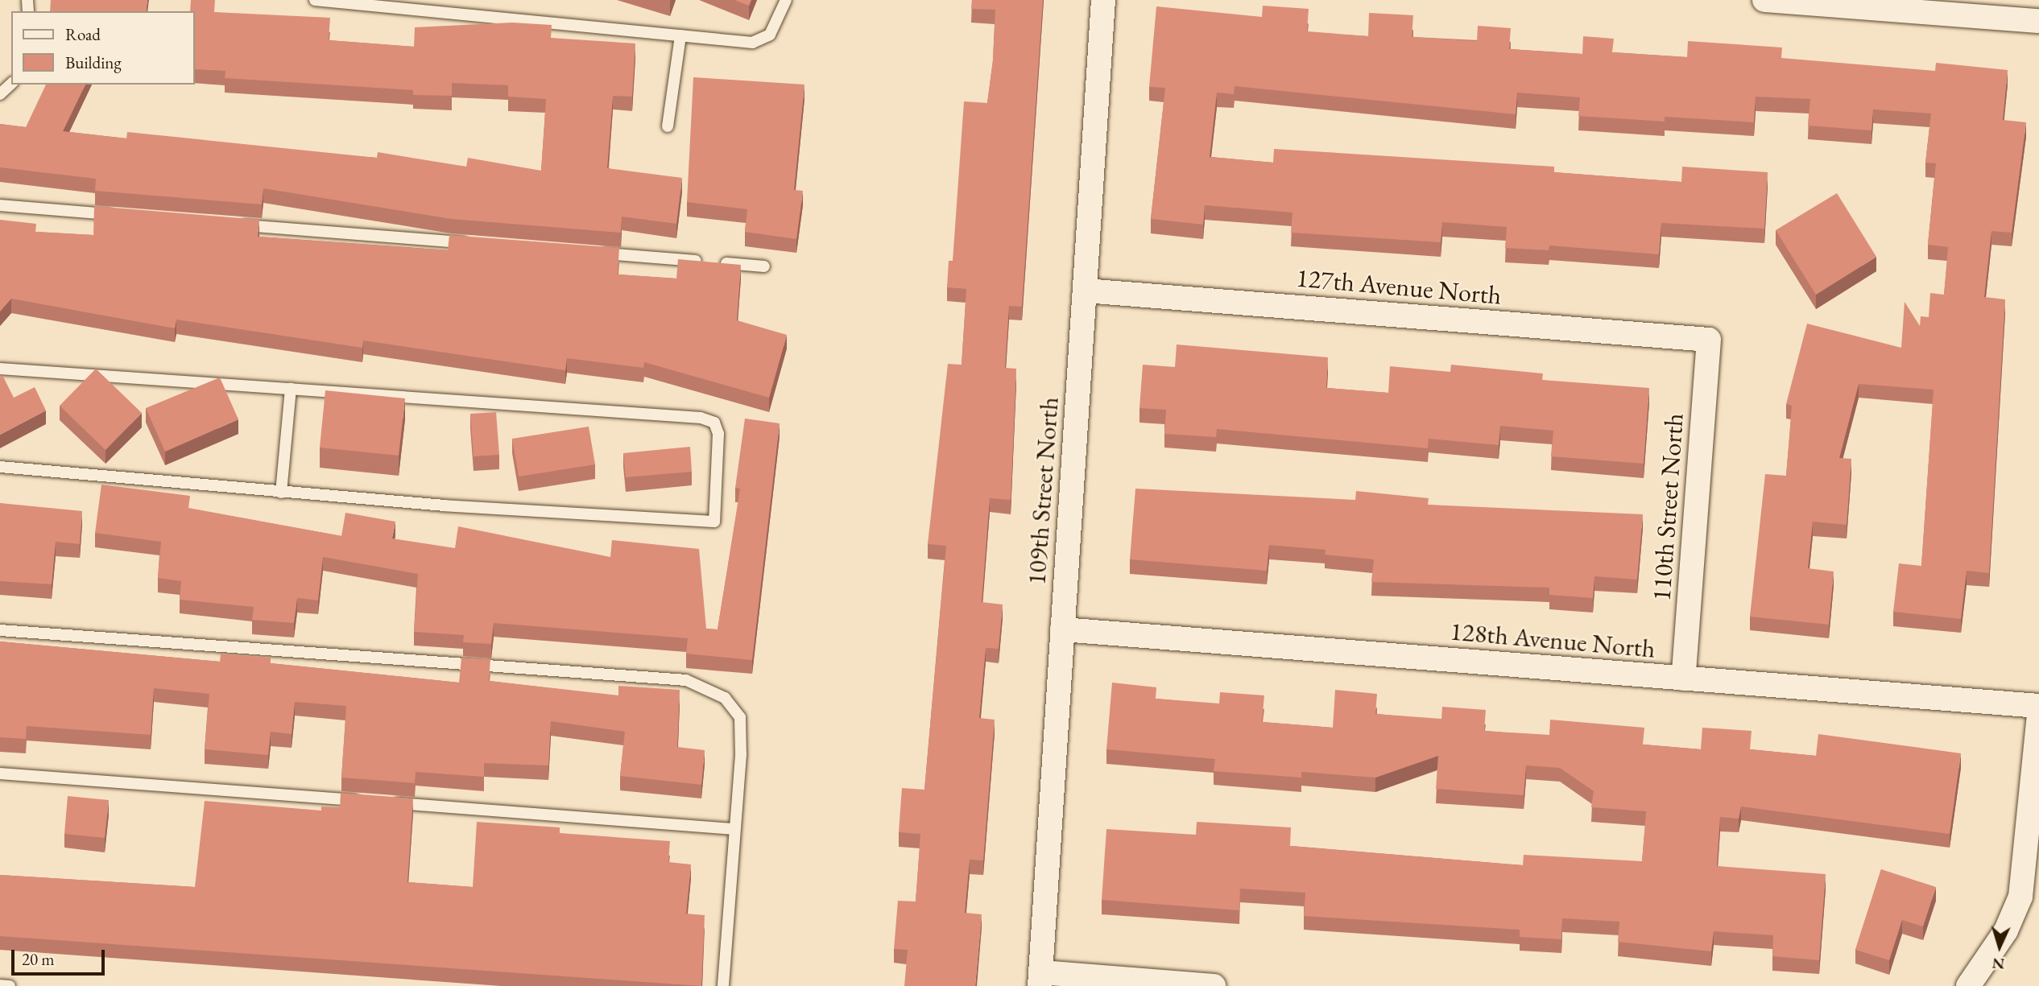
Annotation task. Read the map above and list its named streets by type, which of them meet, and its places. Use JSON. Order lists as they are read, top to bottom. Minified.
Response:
{"streets":{"street":["127th Avenue North","109th Street North","110th Street North","128th Avenue North"]},"crossings":[["127th Avenue North","109th Street North"],["127th Avenue North","110th Street North"],["109th Street North","128th Avenue North"],["110th Street North","128th Avenue North"]],"legend":["Road","Building"],"scale_bar":"20 m","north":"bottom"}
